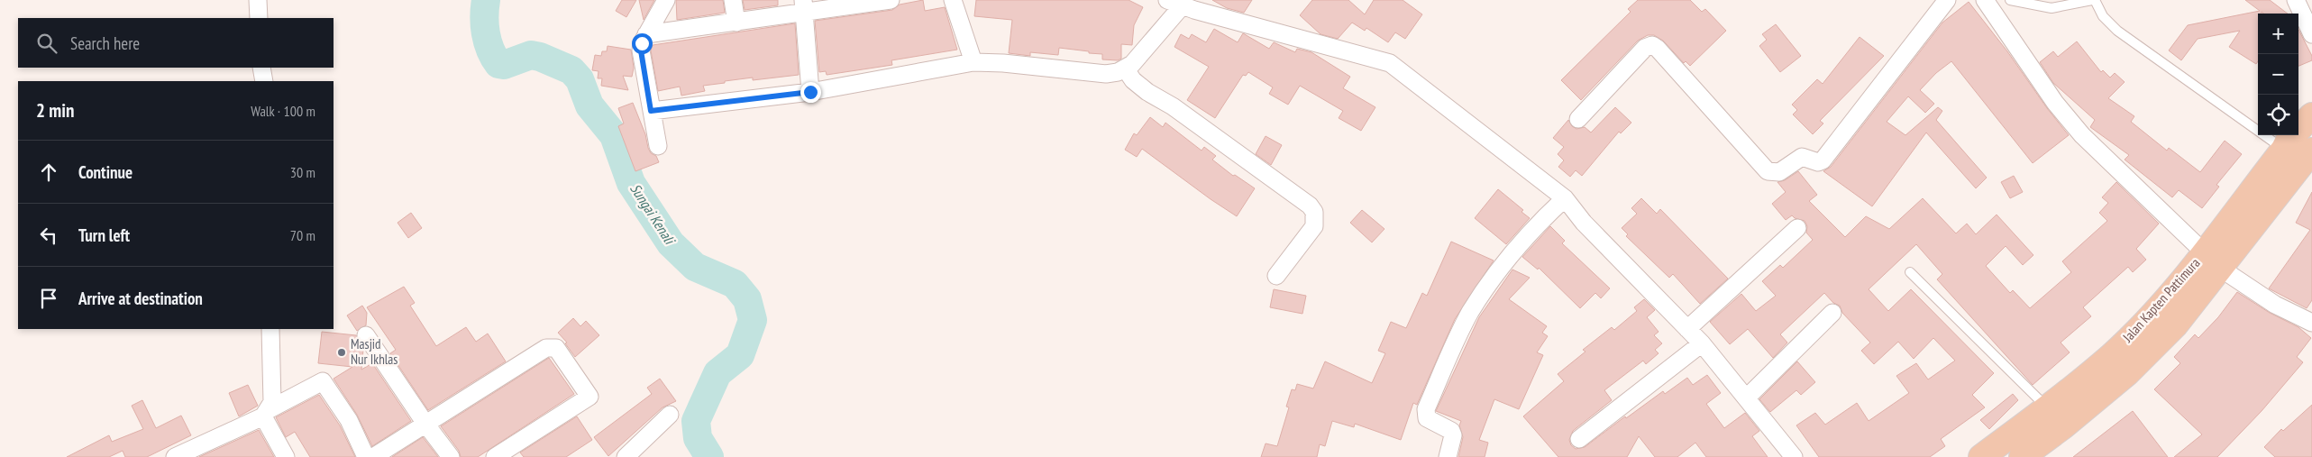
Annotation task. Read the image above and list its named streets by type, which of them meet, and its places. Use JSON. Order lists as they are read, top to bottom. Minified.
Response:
{"streets":{"main road":["Jalan Kapten Pattimura"]},"water":["Sungai Kenali"],"places":["Masjid Nur Ikhlas"],"page":{"map_buttons":["+","−"],"search":"Search here","heading":["2 min","Walk · 100 m"],"list":[["Continue","30 m"],["Turn left","70 m"],"Arrive at destination"]}}
